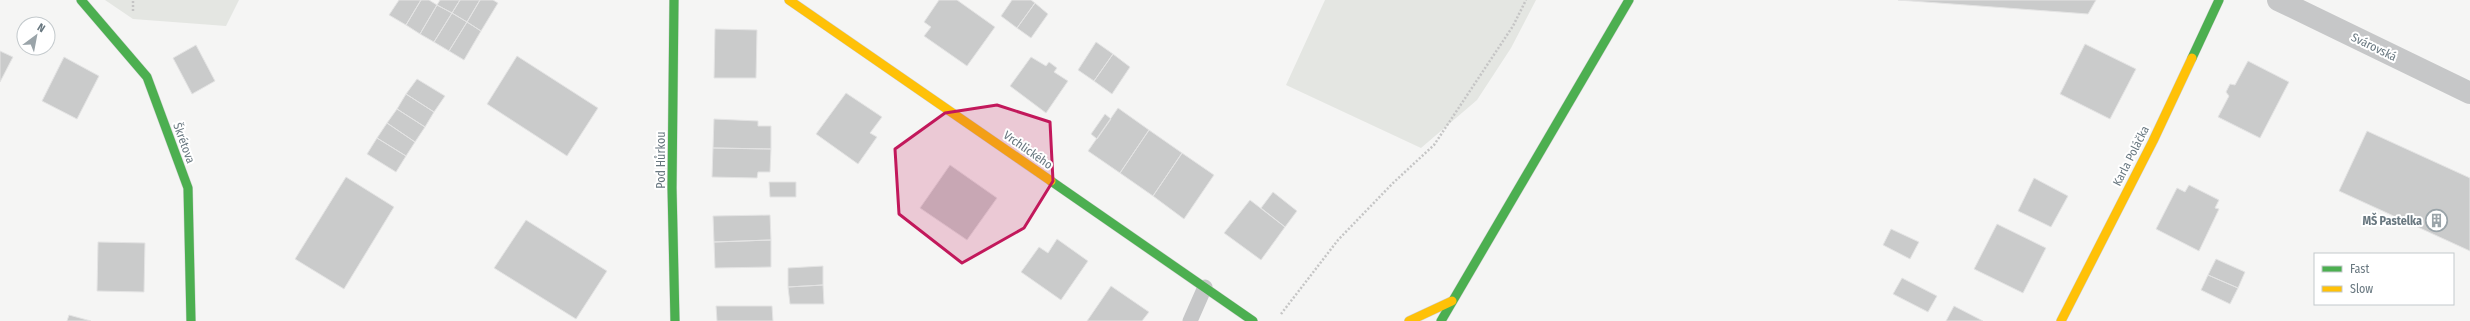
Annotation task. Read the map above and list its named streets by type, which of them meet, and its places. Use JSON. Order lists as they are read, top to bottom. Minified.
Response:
{"streets":{"street":["Svárovská","Škrétova","Vrchlického","Karla Poláčka","Pod Hůrkou"]},"places":{"building":["MŠ Pastelka"]},"legend":["Fast","Slow"],"north":"top right"}
